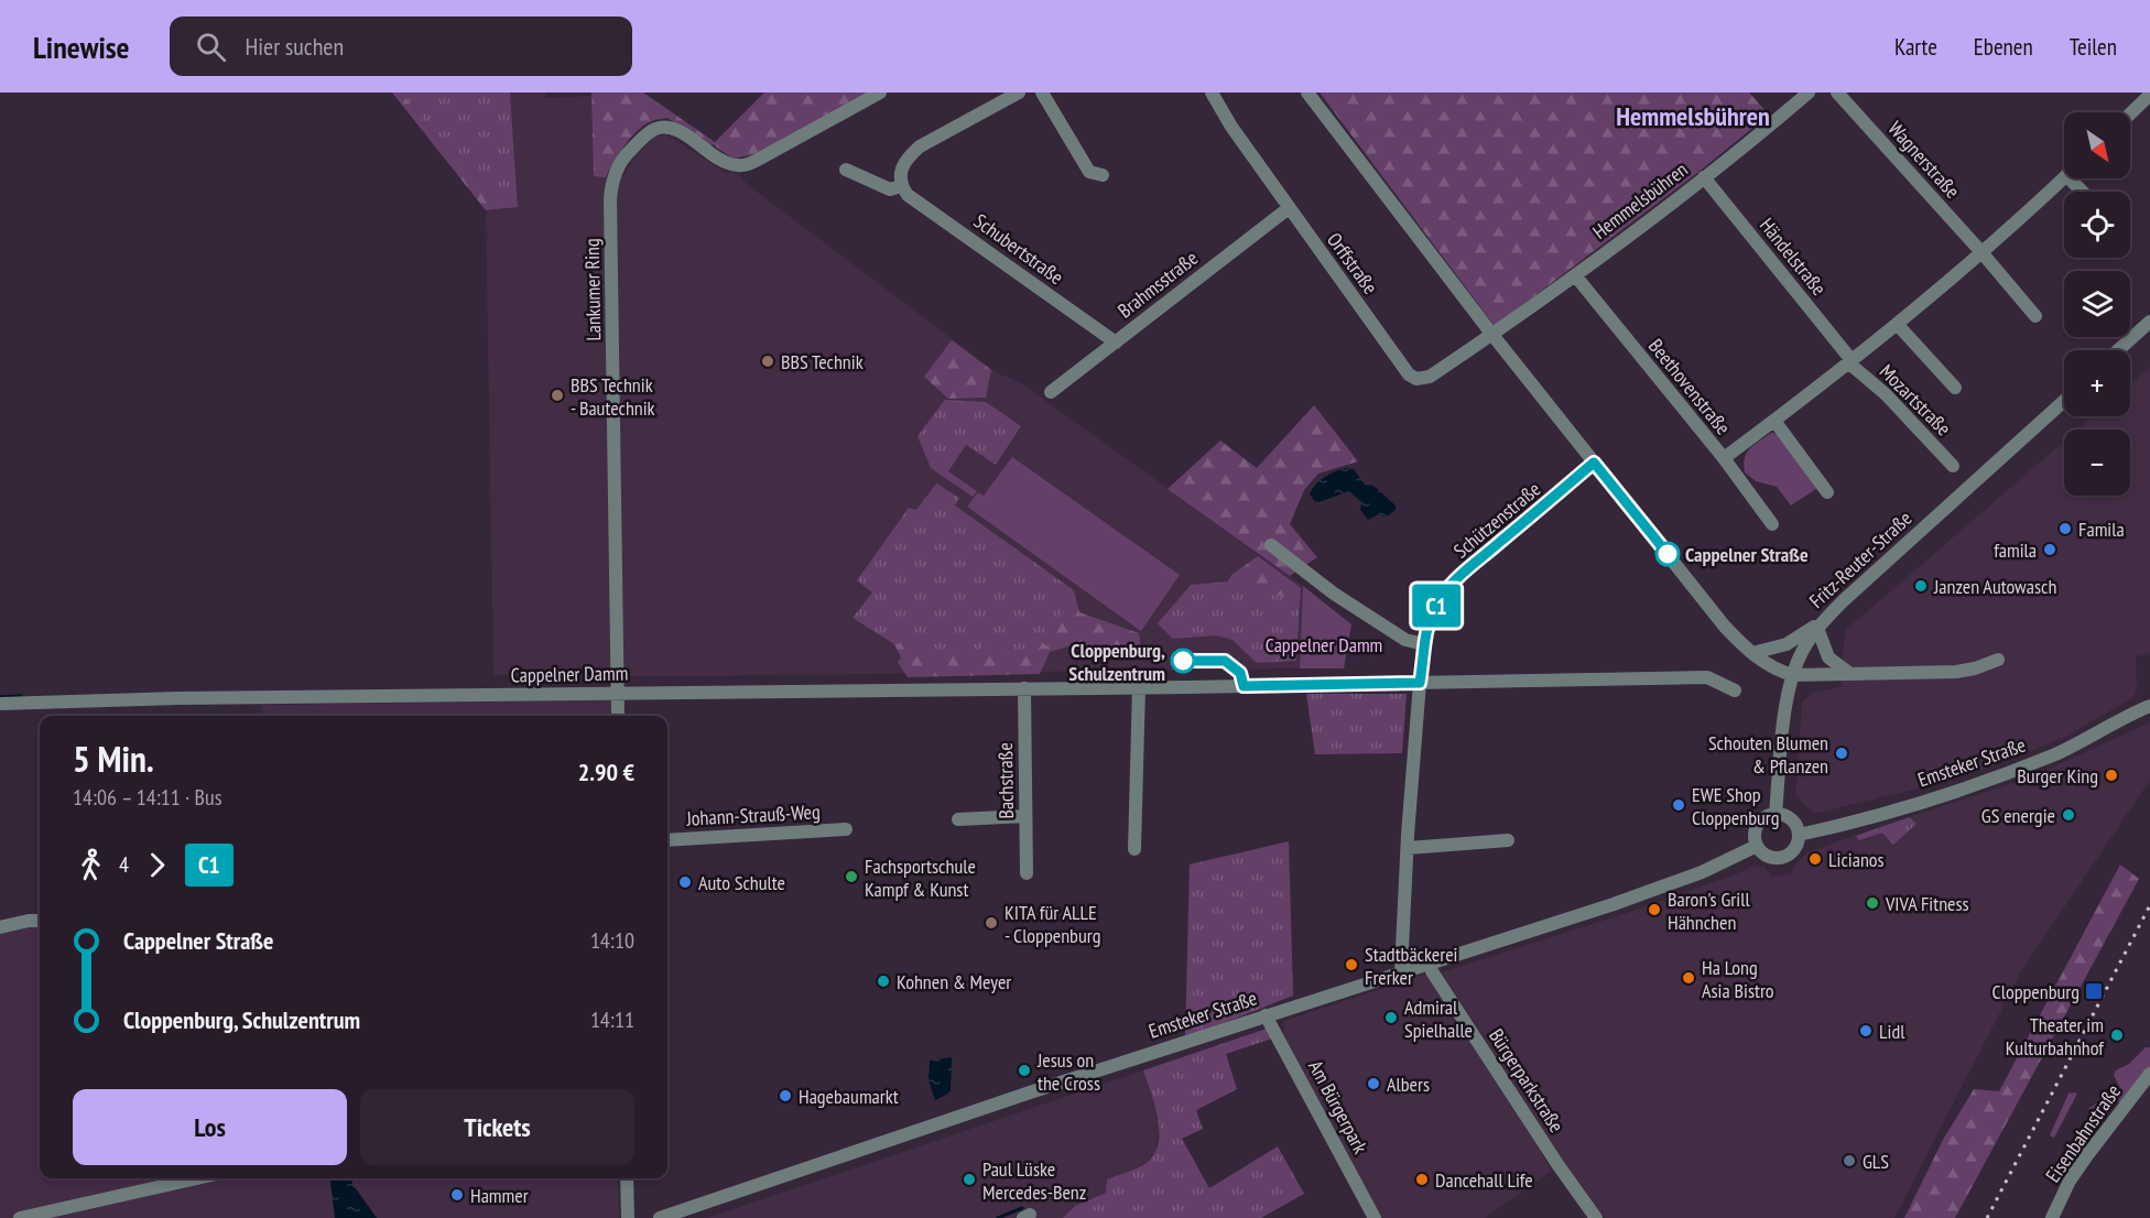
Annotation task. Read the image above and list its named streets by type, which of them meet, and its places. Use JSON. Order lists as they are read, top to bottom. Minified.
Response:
{"streets":{"street":["Wagnerstraße","Hemmelsbühren","Schubertstraße","Händelstraße","Orffstraße","Brahmsstraße","Lankumer Ring","Beethovenstraße","Mozartstraße","Schützenstraße","Fritz-Reuter-Straße","Cappelner Damm","Emsteker Straße","Bachstraße","Johann-Strauß-Weg","Bürgerparkstraße","Am Bürgerpark","Eisenbahnstraße"]},"crossings":[["Wagnerstraße","Mozartstraße"],["Hemmelsbühren","Händelstraße"],["Hemmelsbühren","Orffstraße"],["Hemmelsbühren","Beethovenstraße"],["Schubertstraße","Brahmsstraße"],["Händelstraße","Mozartstraße"],["Orffstraße","Brahmsstraße"],["Lankumer Ring","Cappelner Damm"],["Beethovenstraße","Mozartstraße"],["Schützenstraße","Cappelner Damm"],["Schützenstraße","Emsteker Straße"],["Fritz-Reuter-Straße","Emsteker Straße"],["Cappelner Damm","Bachstraße"],["Emsteker Straße","Bürgerparkstraße"],["Emsteker Straße","Am Bürgerpark"]],"districts":["Hemmelsbühren"],"parks":["Cappelner Damm"],"places":{"other":["BBS Technik","BBS Technik - Bautechnik","Famila","famila","Cappelner Straße","Janzen Autowasch","Cloppenburg, Schulzentrum","Schouten Blumen & Pflanzen","Burger King","EWE Shop Cloppenburg","GS energie","Licianos","Fachsportschule Kampf & Kunst","Auto Schulte","VIVA Fitness","Baron's Grill Hähnchen","KITA für ALLE - Cloppenburg","Stadtbäckerei Frerker","Ha Long Asia Bistro","Kohnen & Meyer","Admiral Spielhalle","Lidl","Theater im Kulturbahnhof","Jesus on the Cross","Albers","Hagebaumarkt","GLS","Paul Lüske Mercedes-Benz","Dancehall Life","Hammer"],"transit":["Cloppenburg"]},"lines":["bus line C1"],"north":"bottom right","page":{"header":"Linewise","search":"Hier suchen","nav":["Karte","Ebenen","Teilen"],"on_map":"C1","map_buttons":["+","−"],"heading":["5 Min.","14:06 – 14:11 · Bus","2.90 €"],"legs":["4","C1"],"list":[{"name":"Cappelner Straße","value":"14:10"},{"name":"Cloppenburg, Schulzentrum","value":"14:11"}],"buttons":["Los","Tickets"]}}
